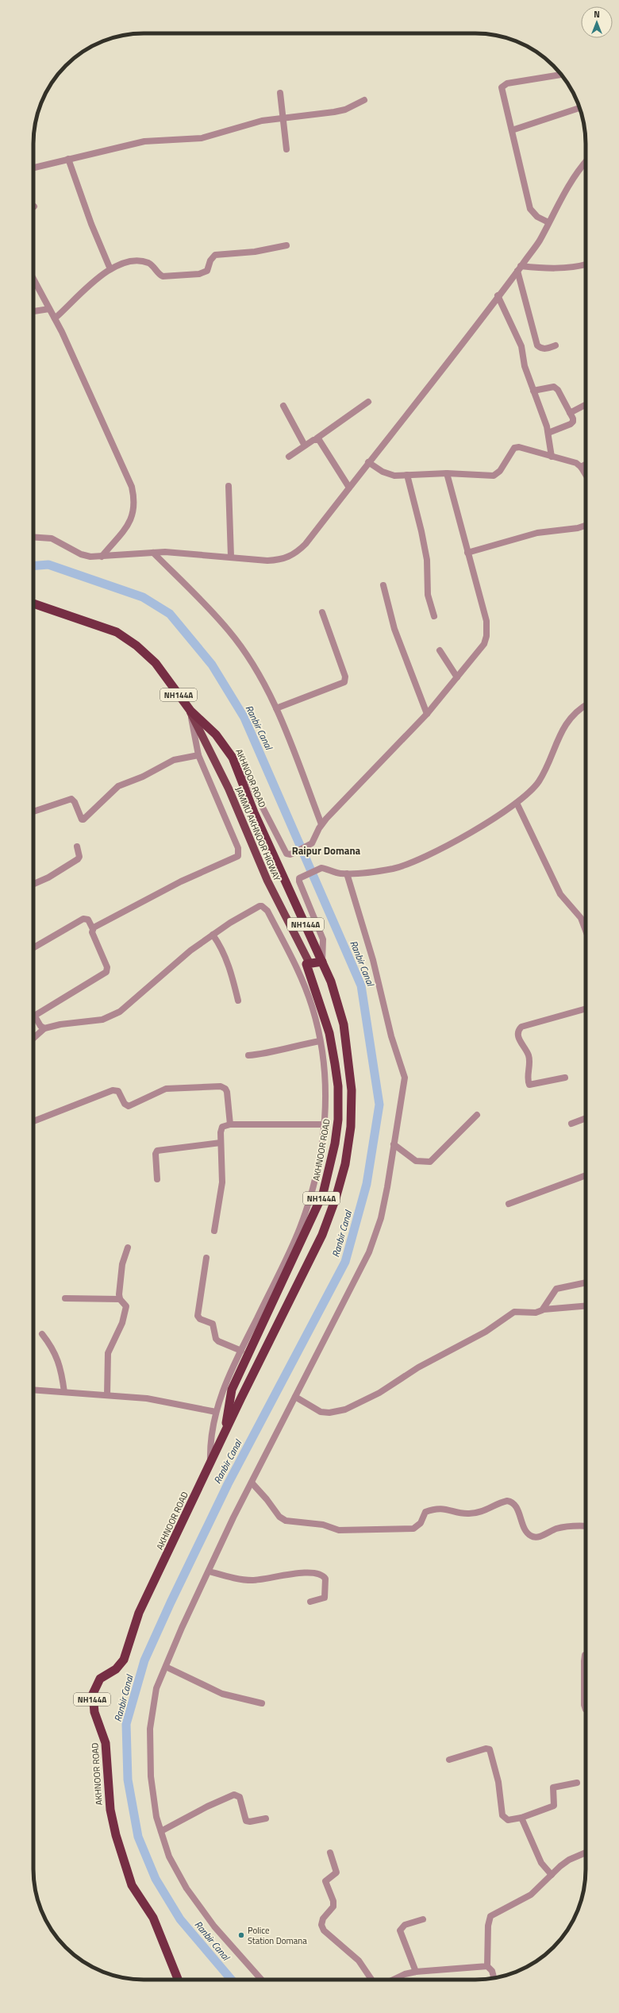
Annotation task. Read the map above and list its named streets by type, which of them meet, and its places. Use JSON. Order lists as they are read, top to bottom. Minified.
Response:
{"streets":{"highway":["NH144A","AKHNOOR ROAD"],"main road":["JAMMU AKHNOOR HIGWAY"]},"crossings":[["AKHNOOR ROAD","JAMMU AKHNOOR HIGWAY"]],"districts":["Raipur Domana"],"water":["Ranbir Canal"],"places":["Police Station Domana"],"north":"top"}
